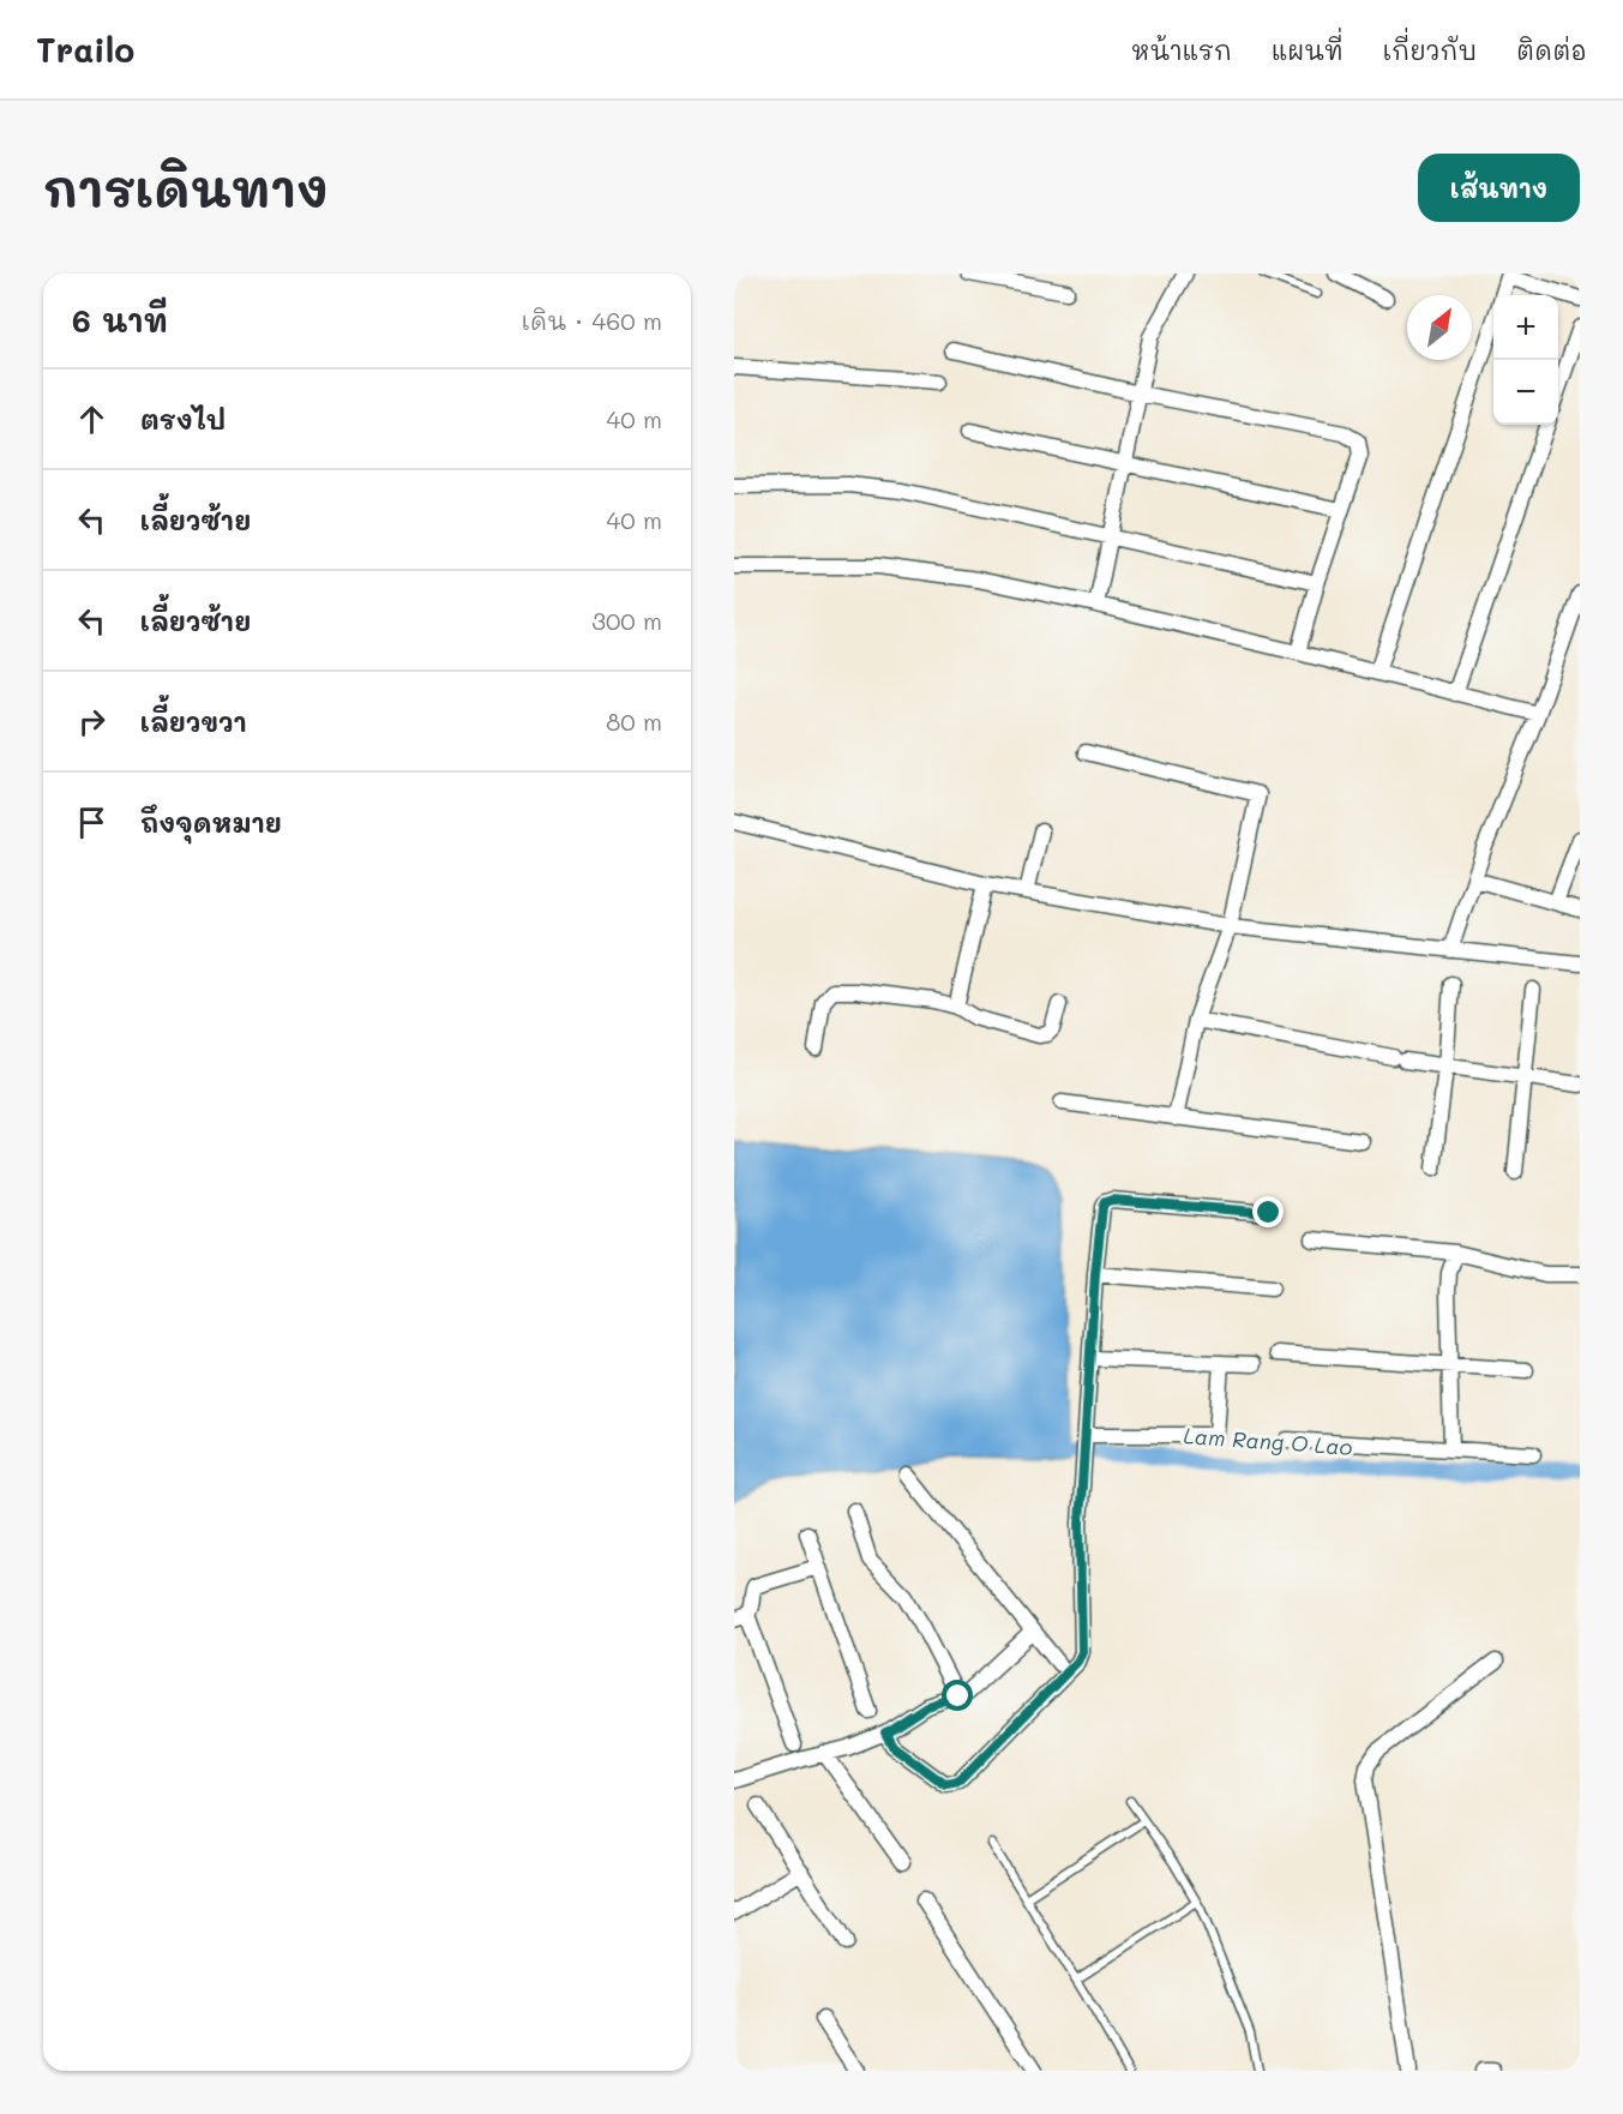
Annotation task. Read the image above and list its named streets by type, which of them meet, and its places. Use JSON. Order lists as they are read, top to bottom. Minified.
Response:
{"water":["Lam Rang O Lao"],"north":"top right","page":{"header":"Trailo","nav":["หน้าแรก","แผนที่","เกี่ยวกับ","ติดต่อ"],"buttons":"เส้นทาง","title":"การเดินทาง","heading":["6 นาที","เดิน · 460 m"],"map_buttons":["+","−"],"list":[["ตรงไป","40 m"],["เลี้ยวซ้าย","40 m"],["เลี้ยวซ้าย","300 m"],["เลี้ยวขวา","80 m"],"ถึงจุดหมาย"]}}
